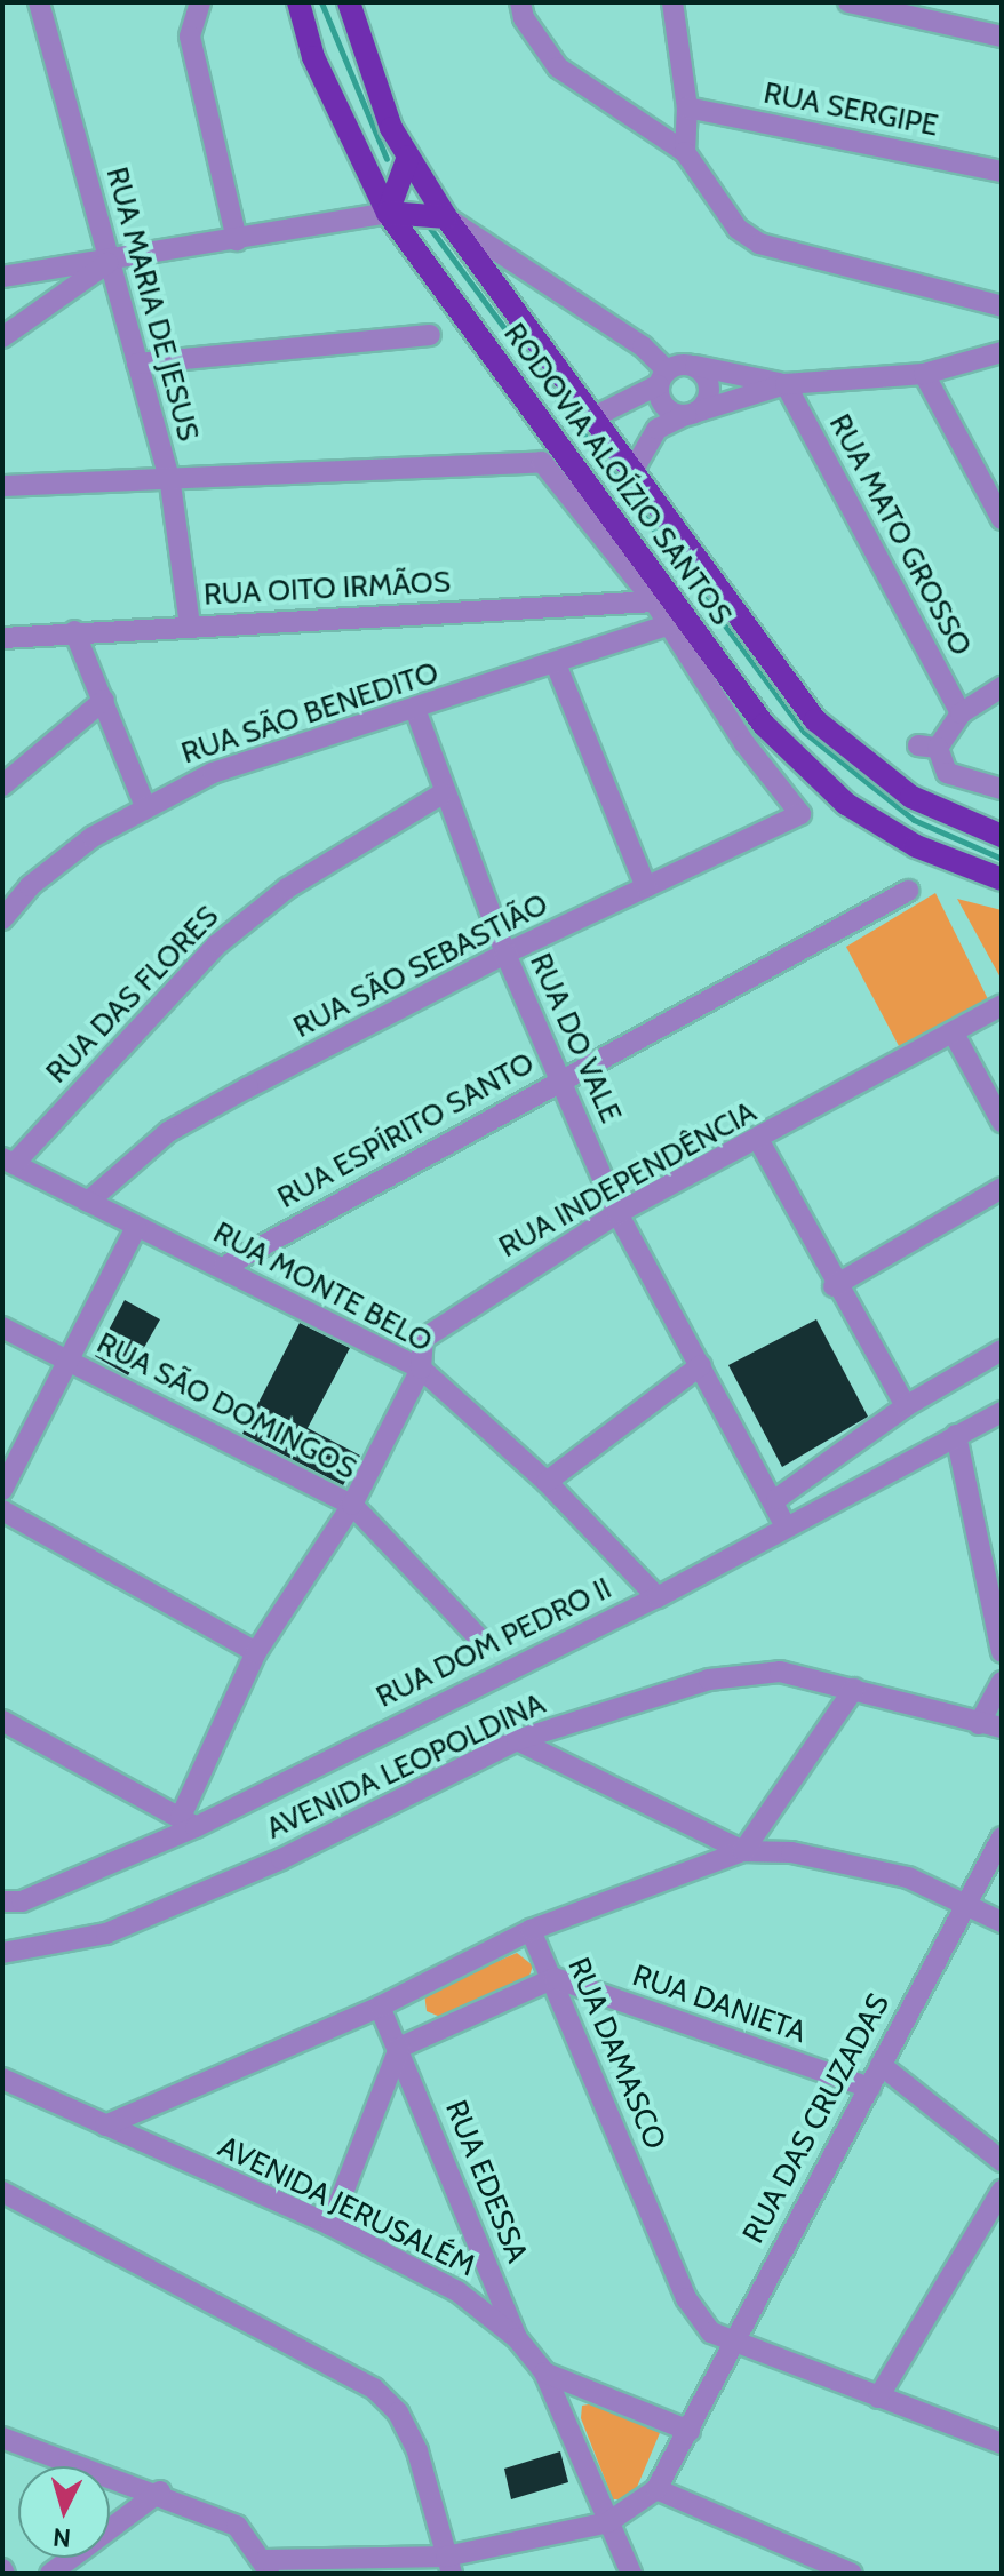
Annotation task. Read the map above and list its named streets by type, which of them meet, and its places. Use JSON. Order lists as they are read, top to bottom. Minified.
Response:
{"streets":{"main road":["RODOVIA ALOÍZIO SANTOS"],"street":["RUA SERGIPE","RUA MARIA DE JESUS","RUA MATO GROSSO","RUA OITO IRMÃOS","RUA SÃO BENEDITO","RUA SÃO SEBASTIÃO","RUA DAS FLORES","RUA DO VALE","RUA ESPÍRITO SANTO","RUA INDEPENDÊNCIA","RUA MONTE BELO","RUA SÃO DOMINGOS","RUA DOM PEDRO II","AVENIDA LEOPOLDINA","RUA DANIETA","RUA DAMASCO","RUA DAS CRUZADAS","RUA EDESSA","AVENIDA JERUSALÉM"]},"crossings":[["RUA MARIA DE JESUS","RUA OITO IRMÃOS"],["RUA SÃO BENEDITO","RUA SÃO SEBASTIÃO"],["RUA SÃO BENEDITO","RUA DO VALE"],["RUA SÃO SEBASTIÃO","RUA DO VALE"],["RUA SÃO SEBASTIÃO","RUA MONTE BELO"],["RUA DAS FLORES","RUA DO VALE"],["RUA DAS FLORES","RUA MONTE BELO"],["RUA DO VALE","RUA ESPÍRITO SANTO"],["RUA DO VALE","RUA INDEPENDÊNCIA"],["RUA DO VALE","RUA DOM PEDRO II"],["RUA ESPÍRITO SANTO","RUA MONTE BELO"],["RUA INDEPENDÊNCIA","RUA MONTE BELO"],["RUA INDEPENDÊNCIA","RUA SÃO DOMINGOS"],["RUA INDEPENDÊNCIA","RUA DOM PEDRO II"],["RUA MONTE BELO","RUA DOM PEDRO II"],["RUA DANIETA","RUA DAMASCO"],["RUA DANIETA","RUA DAS CRUZADAS"],["RUA DAMASCO","RUA DAS CRUZADAS"],["RUA DAS CRUZADAS","AVENIDA JERUSALÉM"],["RUA EDESSA","AVENIDA JERUSALÉM"]],"north":"bottom"}
